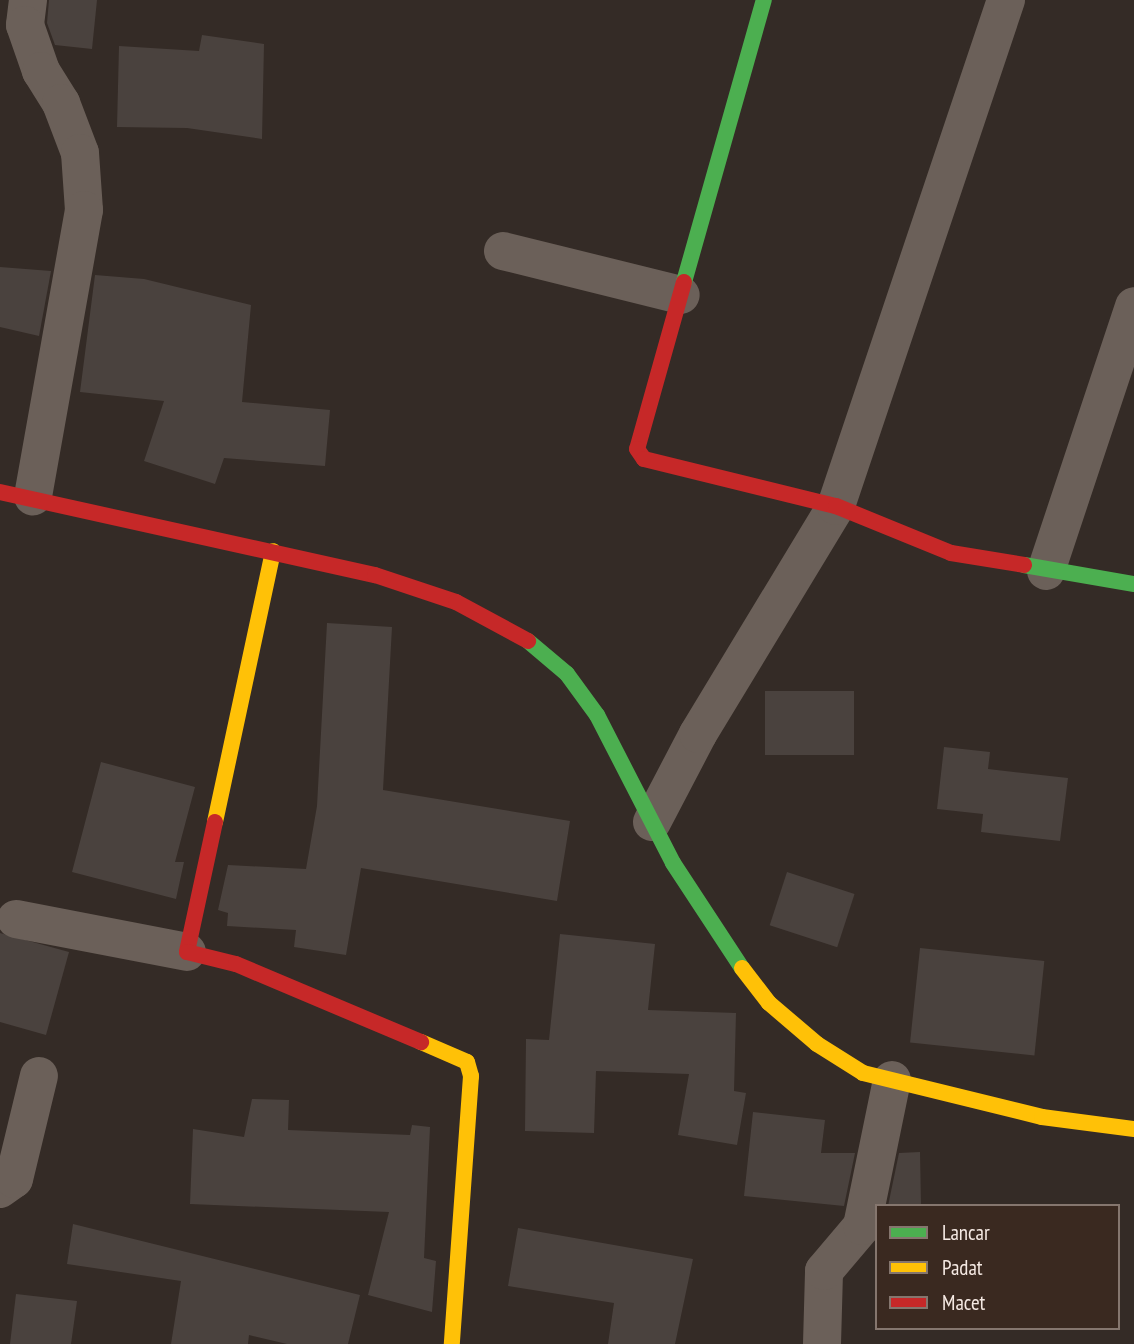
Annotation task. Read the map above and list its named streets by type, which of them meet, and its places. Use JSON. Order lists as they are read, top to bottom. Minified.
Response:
{"legend":["Lancar","Padat","Macet"]}
